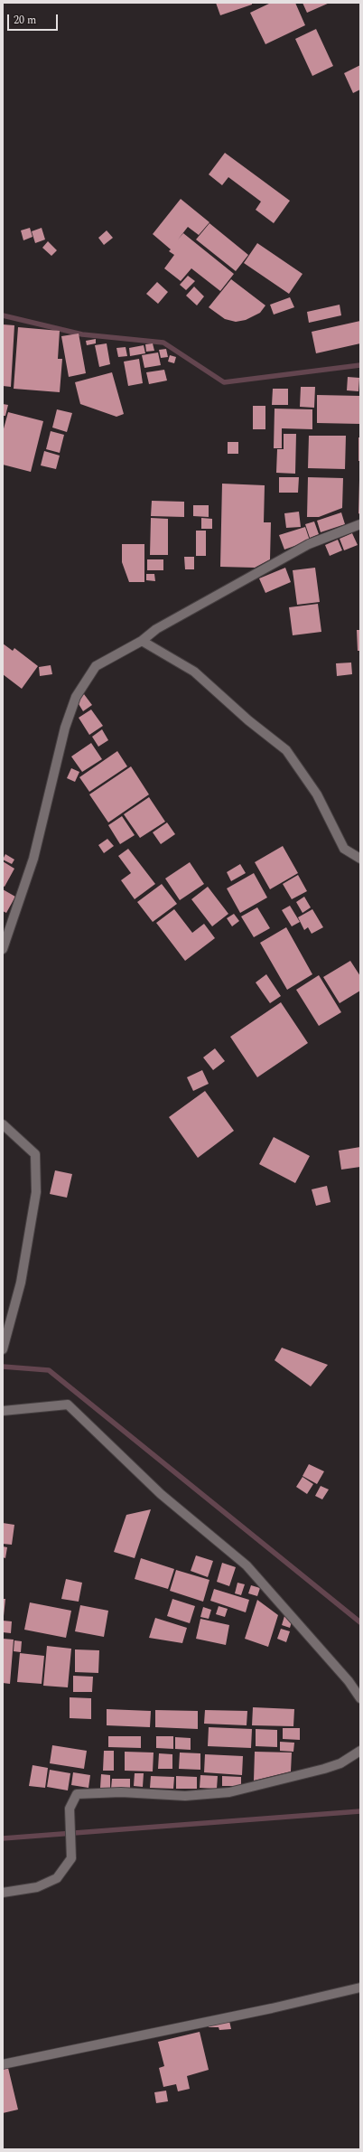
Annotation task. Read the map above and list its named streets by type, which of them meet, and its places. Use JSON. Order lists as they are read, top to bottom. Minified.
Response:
{"scale_bar":"20 m"}
